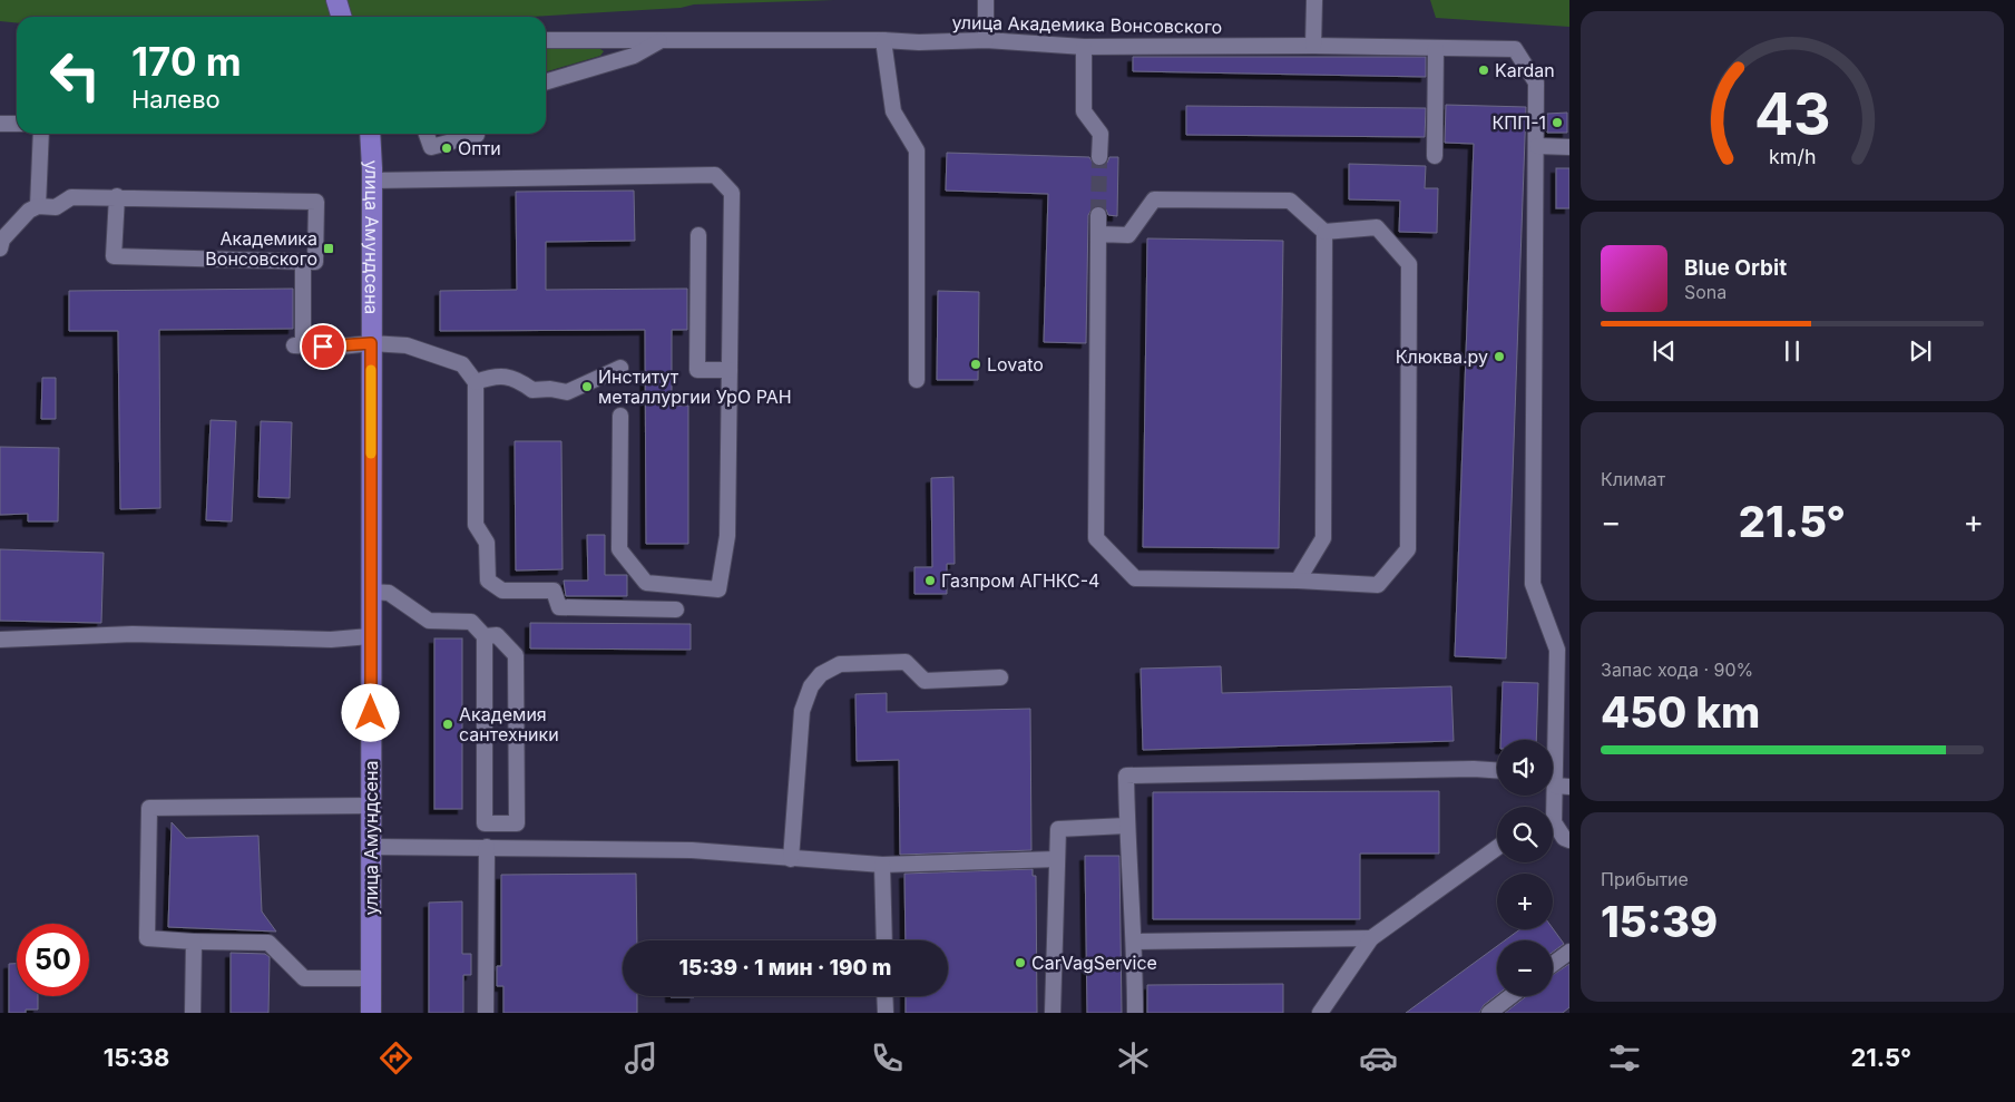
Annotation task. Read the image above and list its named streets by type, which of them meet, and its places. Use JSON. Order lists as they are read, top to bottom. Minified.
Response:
{"streets":{"main road":["улица Амундсена"],"street":["улица Академика Вонсовского"]},"places":{"other":["Kardan","КПП-1","Опти","Клюква.ру","Lovato","Институт металлургии УрО РАН","Газпром АГНКС-4","Академия сантехники","CarVagService"],"transit":["Академика Вонсовского"]},"page":{"turn":["170 m","Налево"],"song":["Blue Orbit","Sona"],"tile":["Климат",["Запас хода · 90%","450 km"],["Прибытие","15:39"]],"heat":["−","21.5°","+"],"map_buttons":["+","−"],"limit":"50","trip":"15:39 · 1 мин · 190 m","tabs":["15:38","21.5°"],"gauge":["43","km/h"]}}
